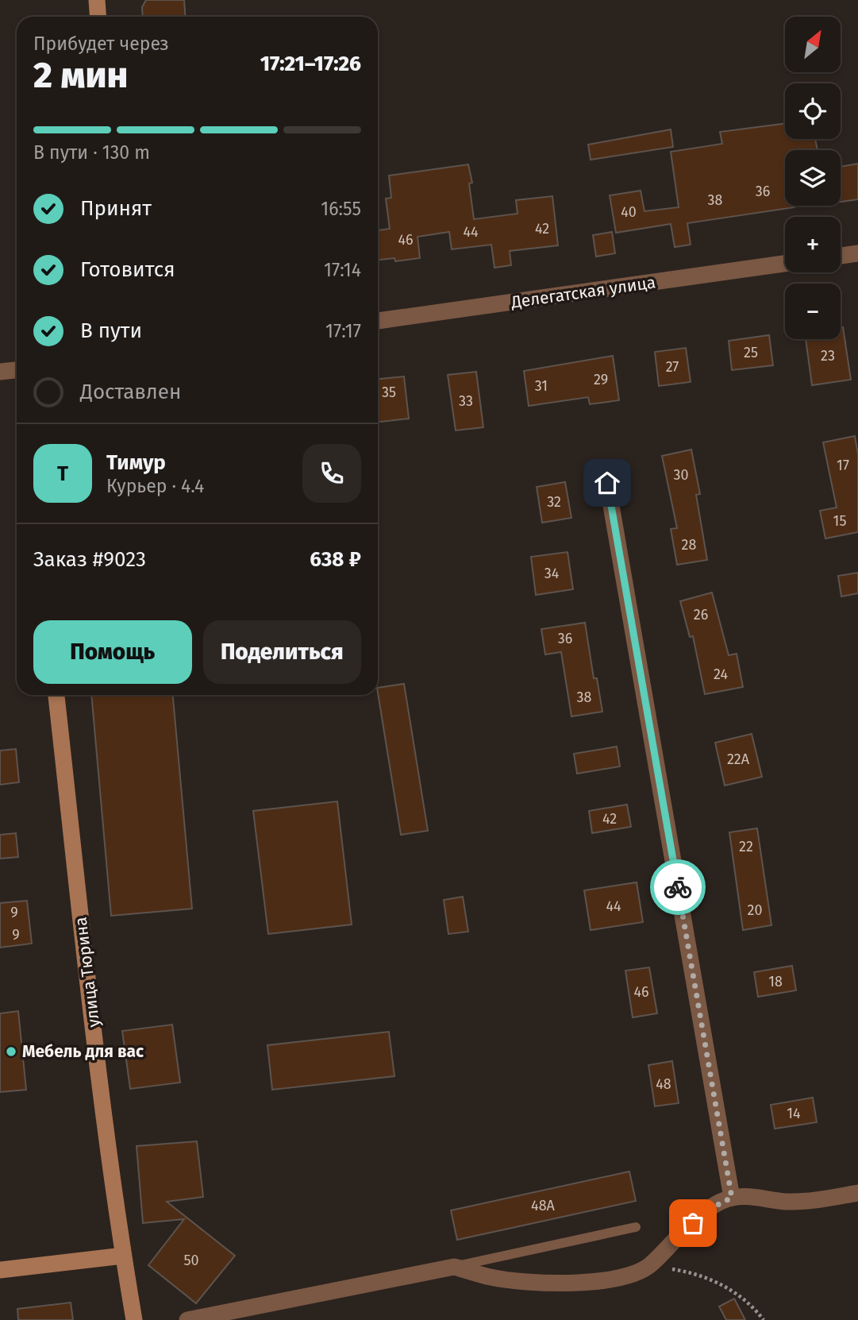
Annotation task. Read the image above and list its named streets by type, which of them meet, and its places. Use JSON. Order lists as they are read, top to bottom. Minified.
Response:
{"streets":{"street":["Делегатская улица","улица Тюрина"]},"places":["Мебель для вас"],"house_numbers":["36","38","40","42","44","46","25","23","27","29","31","35","33","17","30","32","15","28","34","26","36","24","38","22А","42","22","44","20","9","9","18","46","48","14","48А","50"],"north":"top right","page":{"map_buttons":["+","−"],"heading":["2 мин","Прибудет через","17:21–17:26"],"panel":["Тимур","Курьер · 4.4","Заказ #9023","638 ₽"],"bar":"В пути · 130 m","list":[["Принят","16:55"],["Готовится","17:14"],["В пути","17:17"],"Доставлен"],"round":"Т","buttons":["Помощь","Поделиться"]}}
